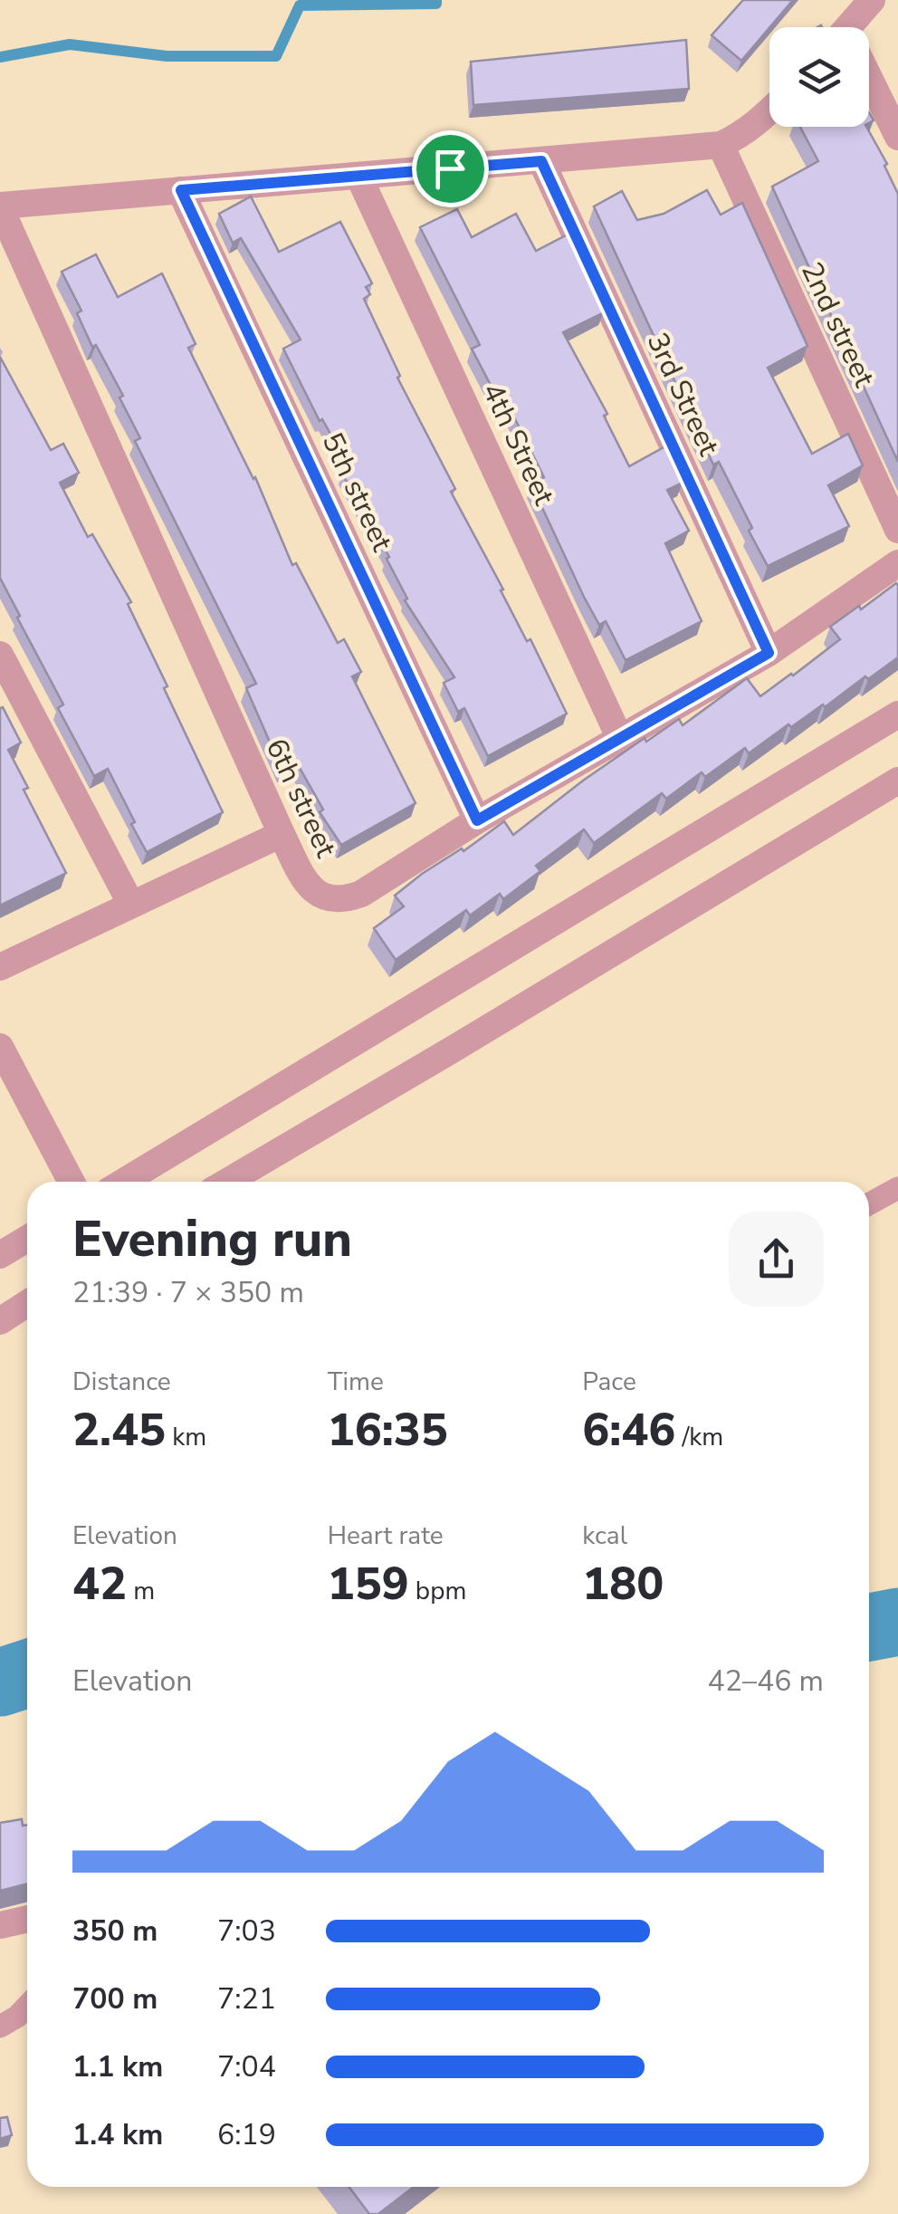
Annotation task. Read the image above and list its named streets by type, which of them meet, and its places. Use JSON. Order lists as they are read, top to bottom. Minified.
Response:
{"streets":{"street":["2nd street","3rd Street","4th Street","5th street","6th street"]},"crossings":[["3rd Street","6th street"],["4th Street","6th street"],["5th street","6th street"]],"page":{"heading":["Evening run","21:39 · 7 × 350 m"],"stats":[["Distance","2.45 km"],["Time","16:35"],["Pace","6:46 /km"],["Elevation","42 m"],["Heart rate","159 bpm"],["kcal","180"]],"chart":["Elevation","42–46 m"],"list":[{"name":"350 m","note":"7:03"},{"name":"700 m","note":"7:21"},{"name":"1.1 km","note":"7:04"},{"name":"1.4 km","note":"6:19"}]}}
